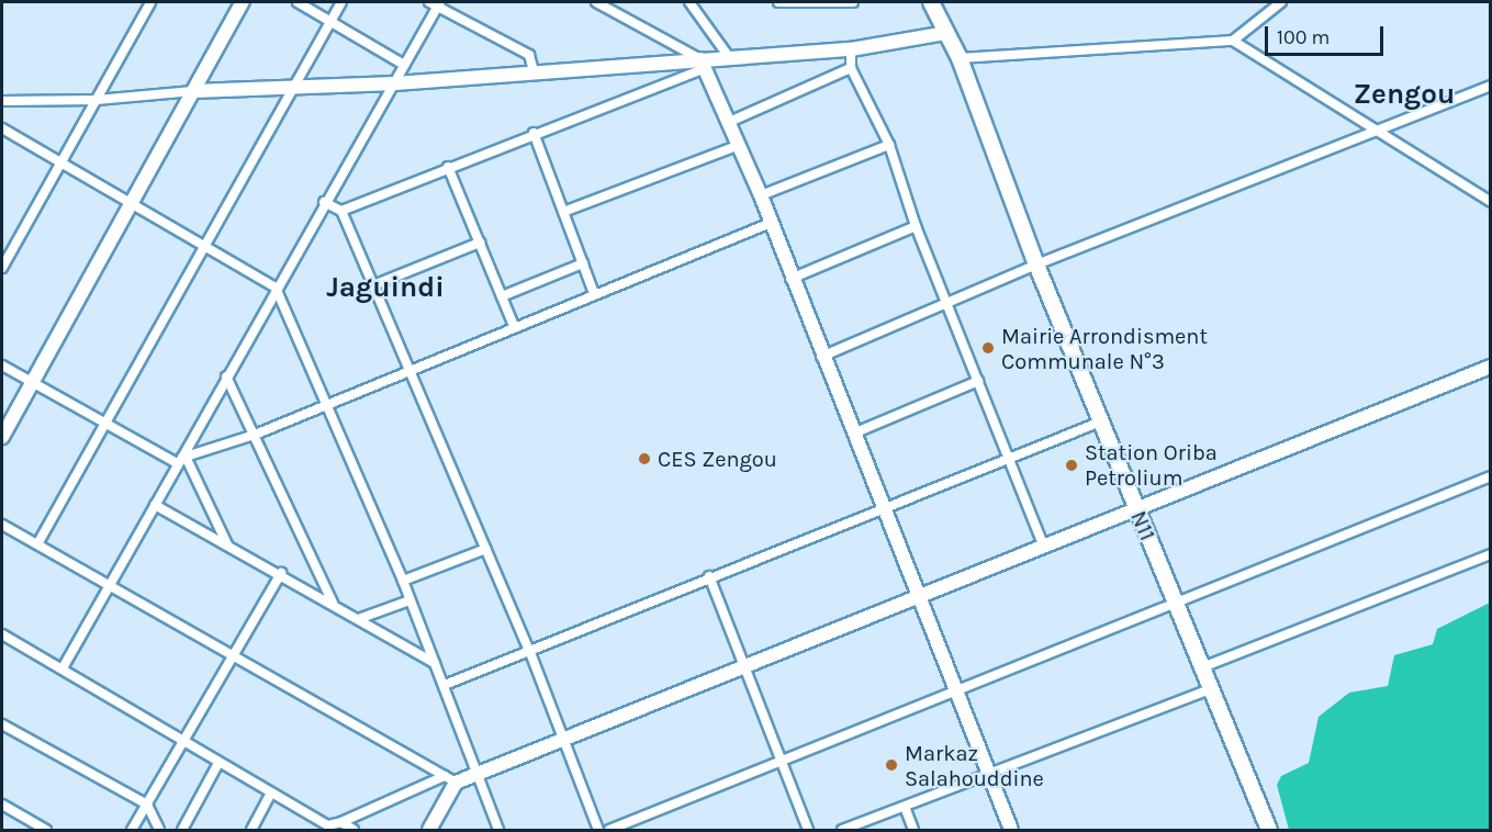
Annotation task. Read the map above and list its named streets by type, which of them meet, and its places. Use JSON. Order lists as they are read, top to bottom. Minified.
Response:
{"streets":{"main road":["N11"]},"districts":["Zengou","Jaguindi"],"places":["Mairie Arrondisment Communale N°3","CES Zengou","Station Oriba Petrolium","Markaz Salahouddine"],"scale_bar":"100 m"}
